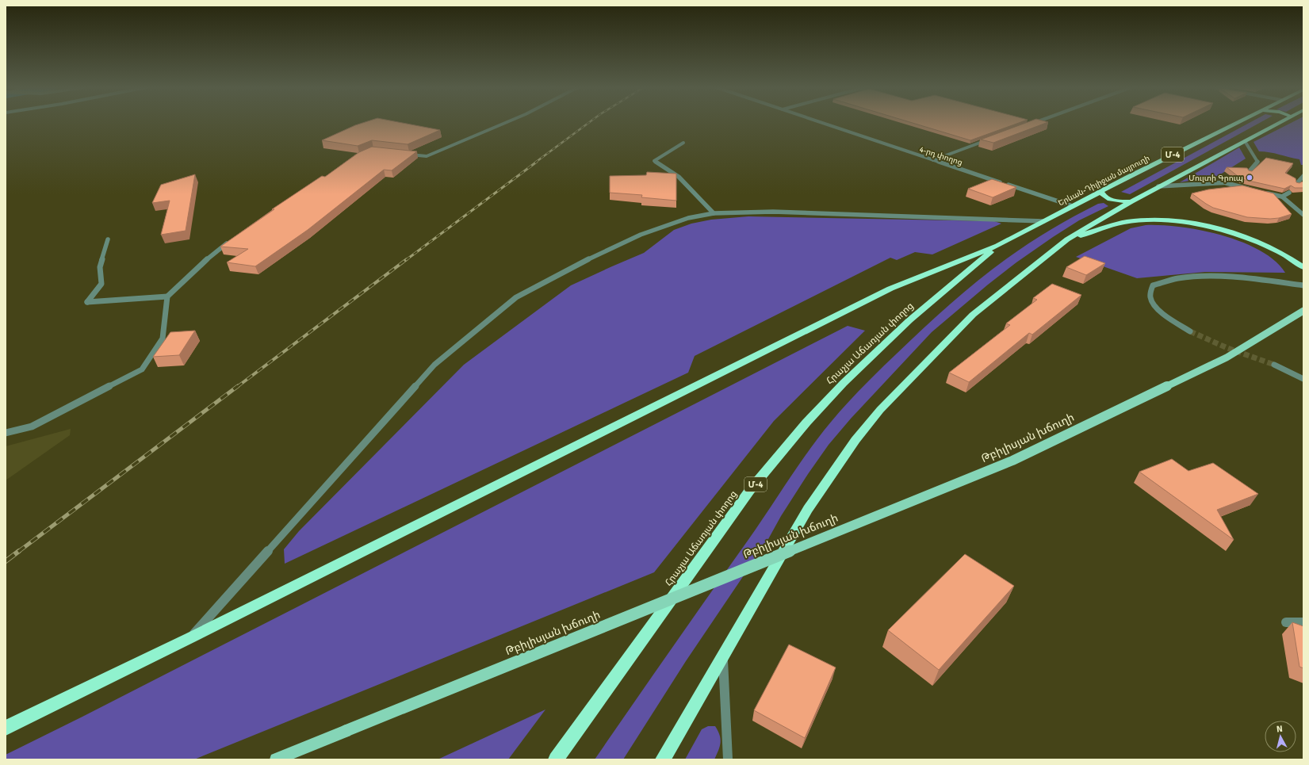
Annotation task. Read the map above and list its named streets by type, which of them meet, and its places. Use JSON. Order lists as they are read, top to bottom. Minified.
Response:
{"streets":{"highway":["Մ-4","Երևան-Դիլիջան մայրուղի","Հրաչյա Աճառյան փողոց"],"main road":["Թբիլիսյան խճուղի"],"street":["4-րդ փողոց"]},"crossings":[["4-րդ փողոց","Երևան-Դիլիջան մայրուղի"],["Երևան-Դիլիջան մայրուղի","Հրաչյա Աճառյան փողոց"]],"places":["Մուլտի Գրուպ"],"north":"top"}
